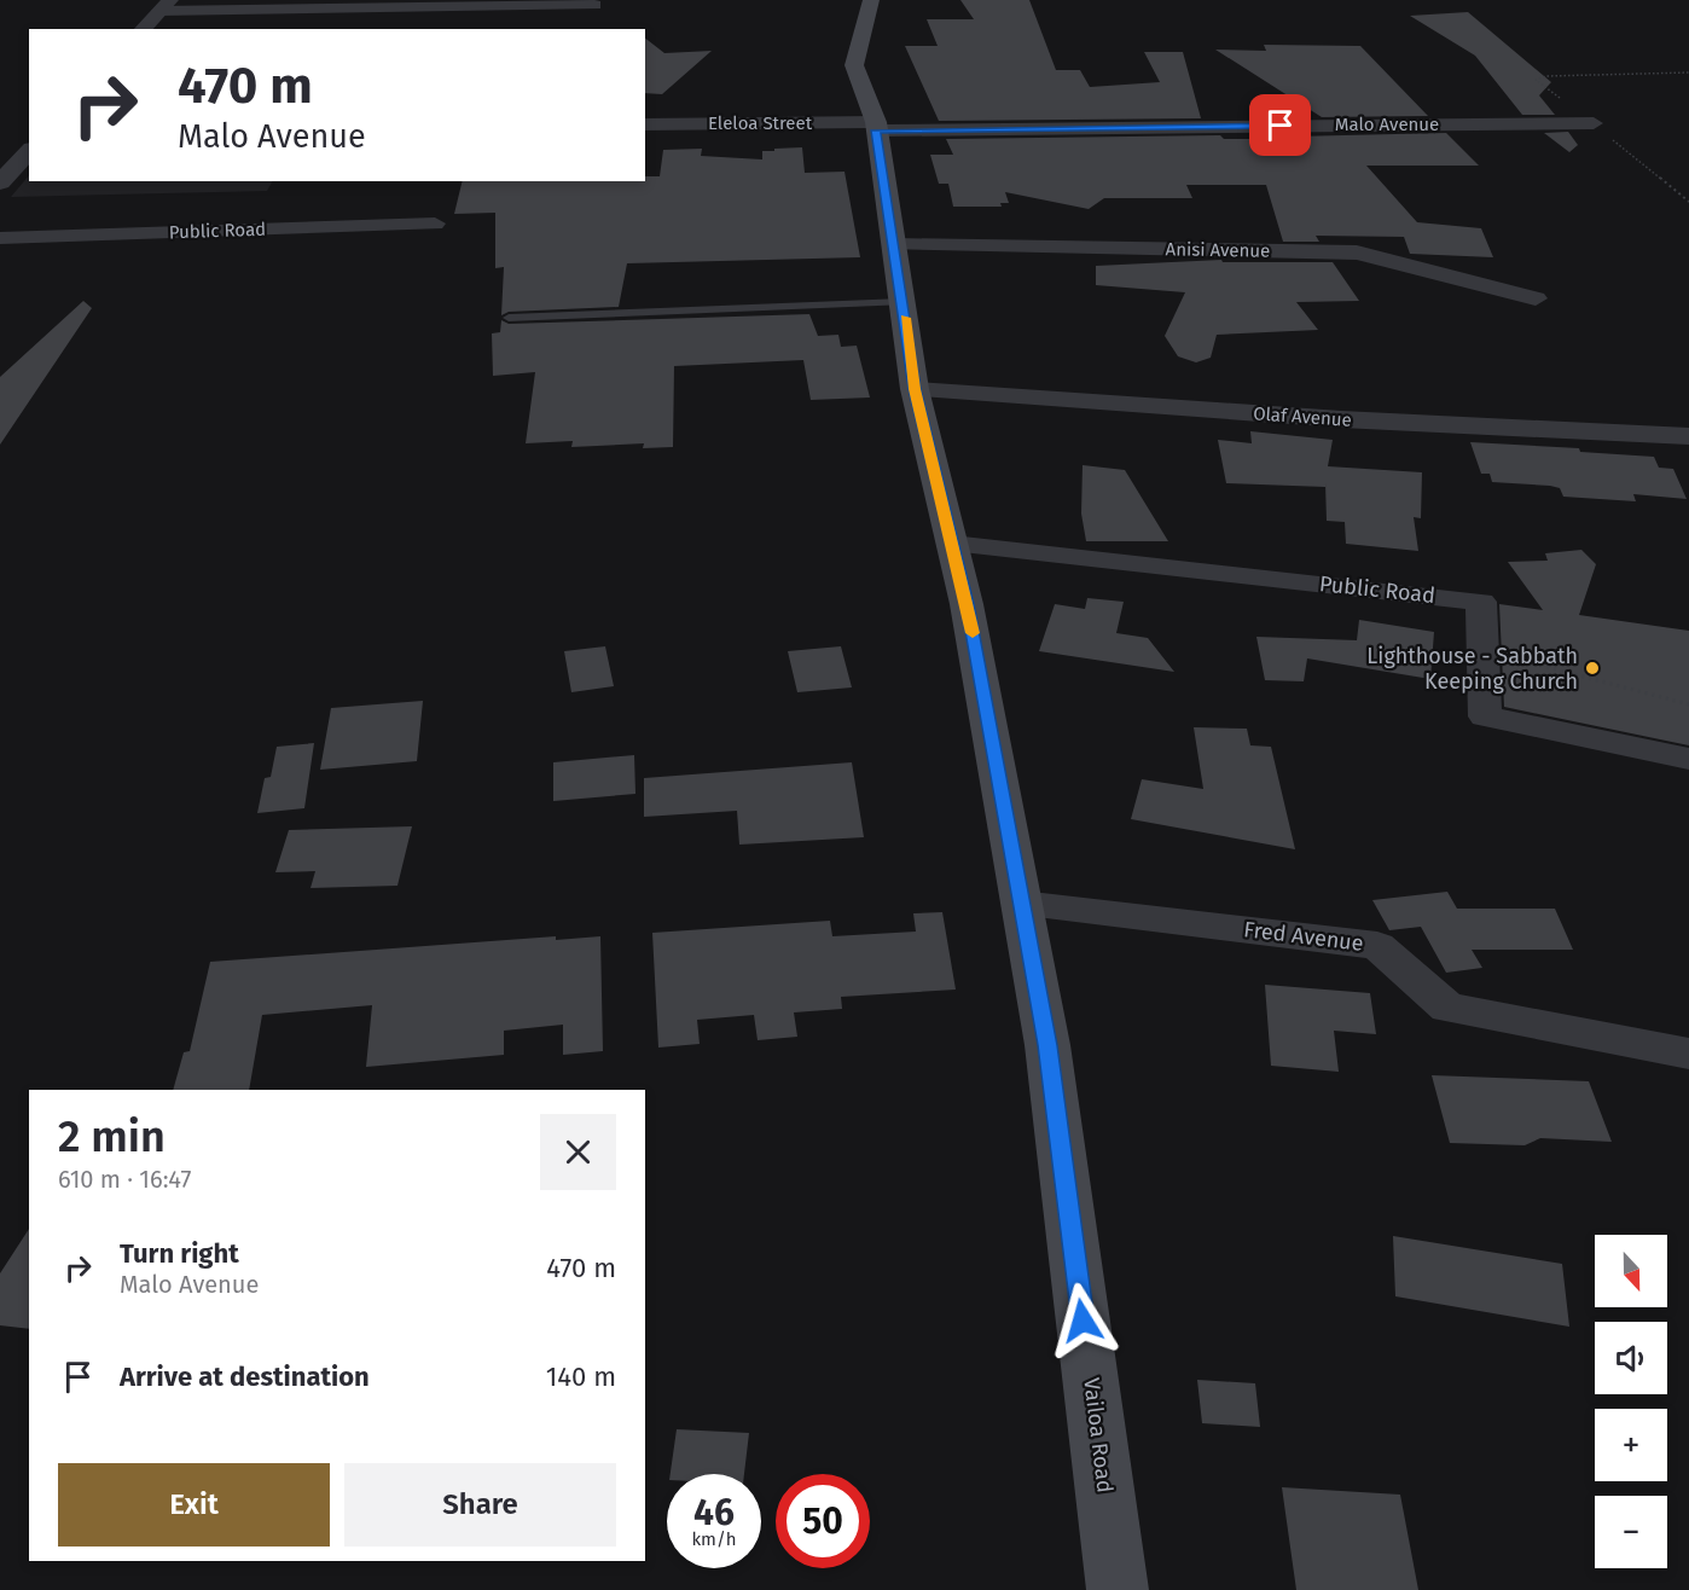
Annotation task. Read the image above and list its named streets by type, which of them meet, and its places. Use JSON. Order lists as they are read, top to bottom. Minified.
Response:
{"streets":{"main road":["Vailoa Road"],"street":["Eleloa Street","Malo Avenue","Public Road","Anisi Avenue","Olaf Avenue","Fred Avenue"]},"crossings":[["Eleloa Street","Malo Avenue"],["Eleloa Street","Vailoa Road"],["Malo Avenue","Vailoa Road"],["Public Road","Vailoa Road"],["Anisi Avenue","Vailoa Road"],["Olaf Avenue","Vailoa Road"],["Fred Avenue","Vailoa Road"]],"places":["Lighthouse - Sabbath Keeping Church"],"north":"bottom","page":{"turn":["470 m","Malo Avenue"],"heading":["2 min","610 m · 16:47"],"list":[{"name":"Turn right","note":"Malo Avenue","value":"470 m"},{"name":"Arrive at destination","value":"140 m"}],"map_buttons":["+","−"],"buttons":["Exit","Share"],"speed":"46 km/h","limit":"50"}}
